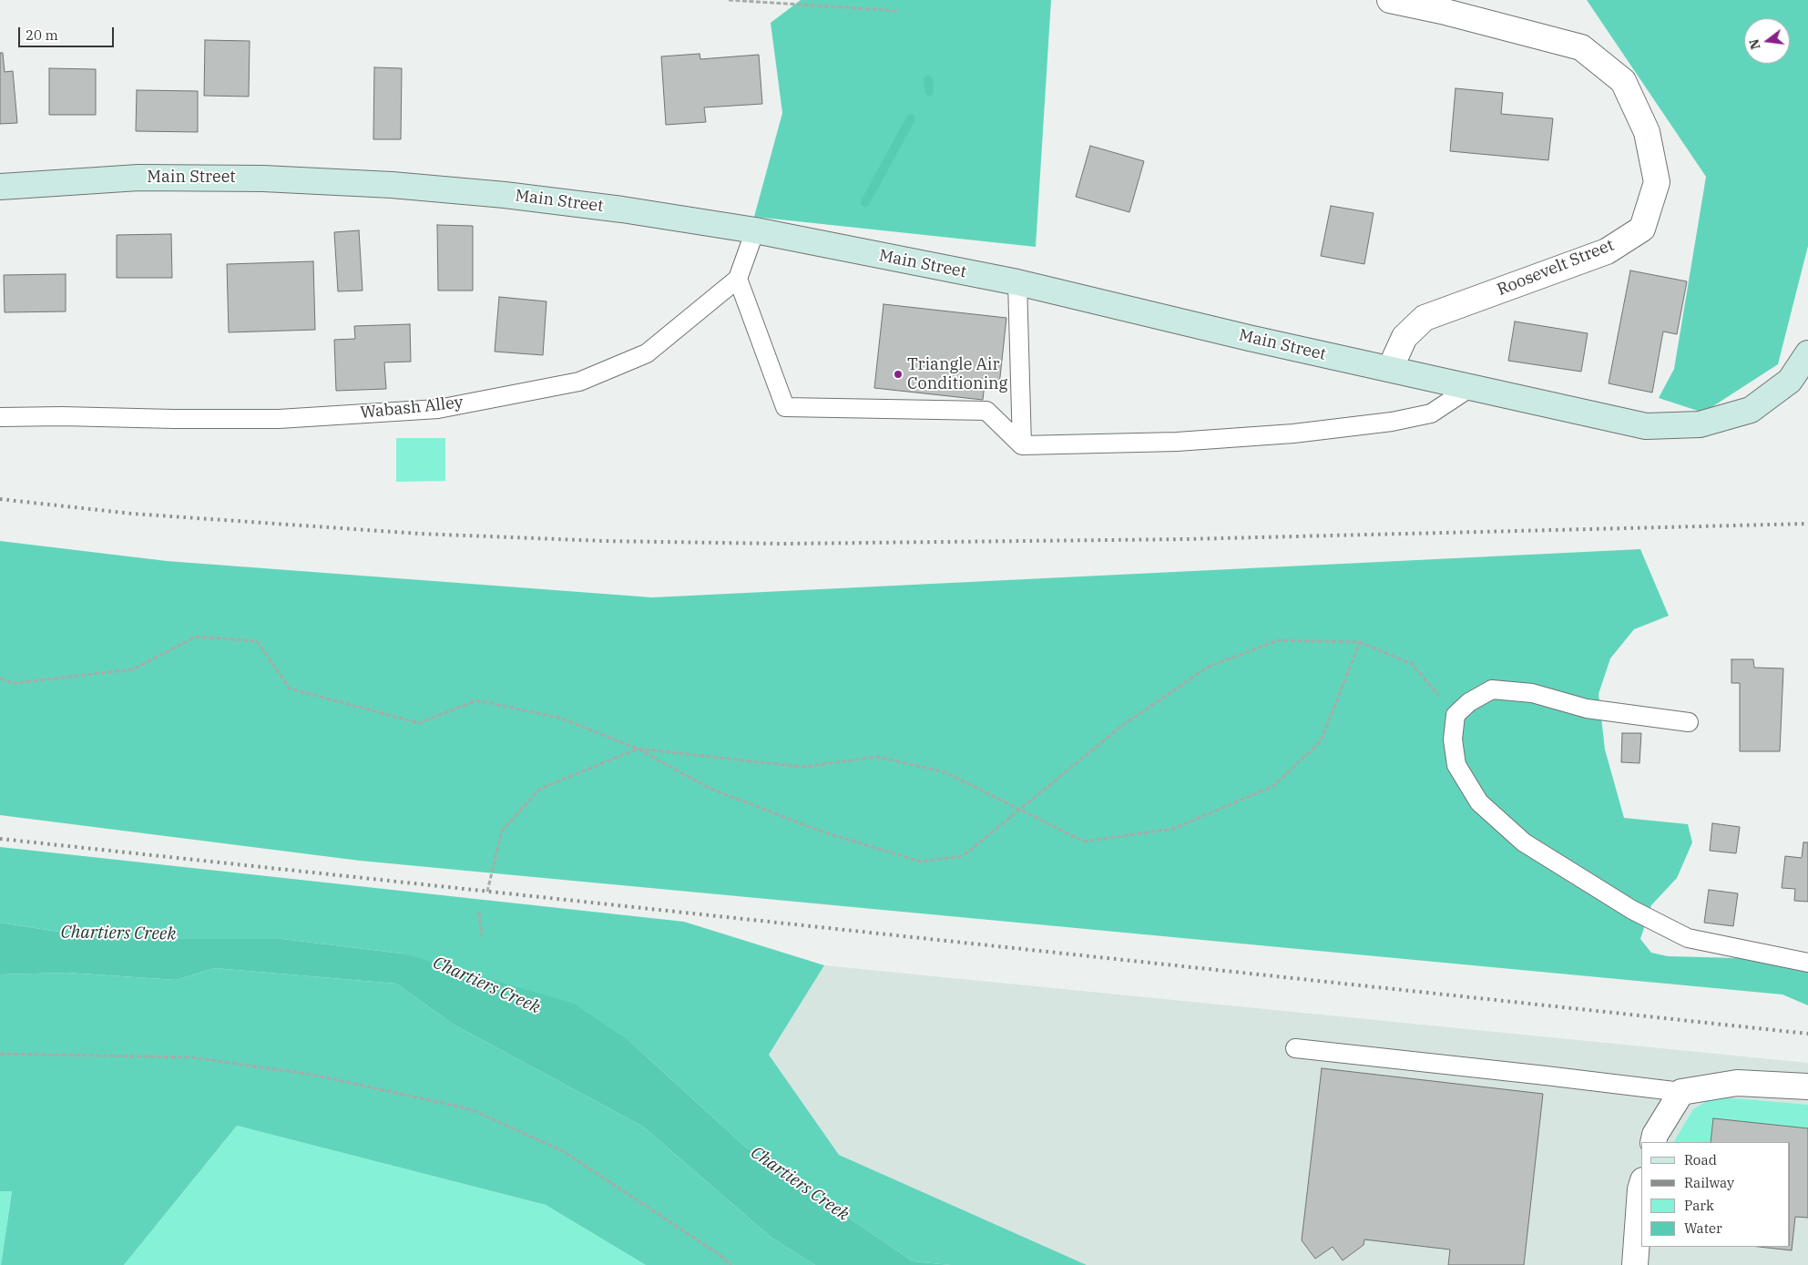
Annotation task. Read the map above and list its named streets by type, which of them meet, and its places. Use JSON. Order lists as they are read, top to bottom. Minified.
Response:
{"streets":{"street":["Main Street","Roosevelt Street"],"lane":["Wabash Alley"]},"crossings":[["Main Street","Roosevelt Street"]],"water":["Chartiers Creek"],"places":["Triangle Air Conditioning"],"legend":["Road","Railway","Park","Water"],"scale_bar":"20 m","north":"left"}
